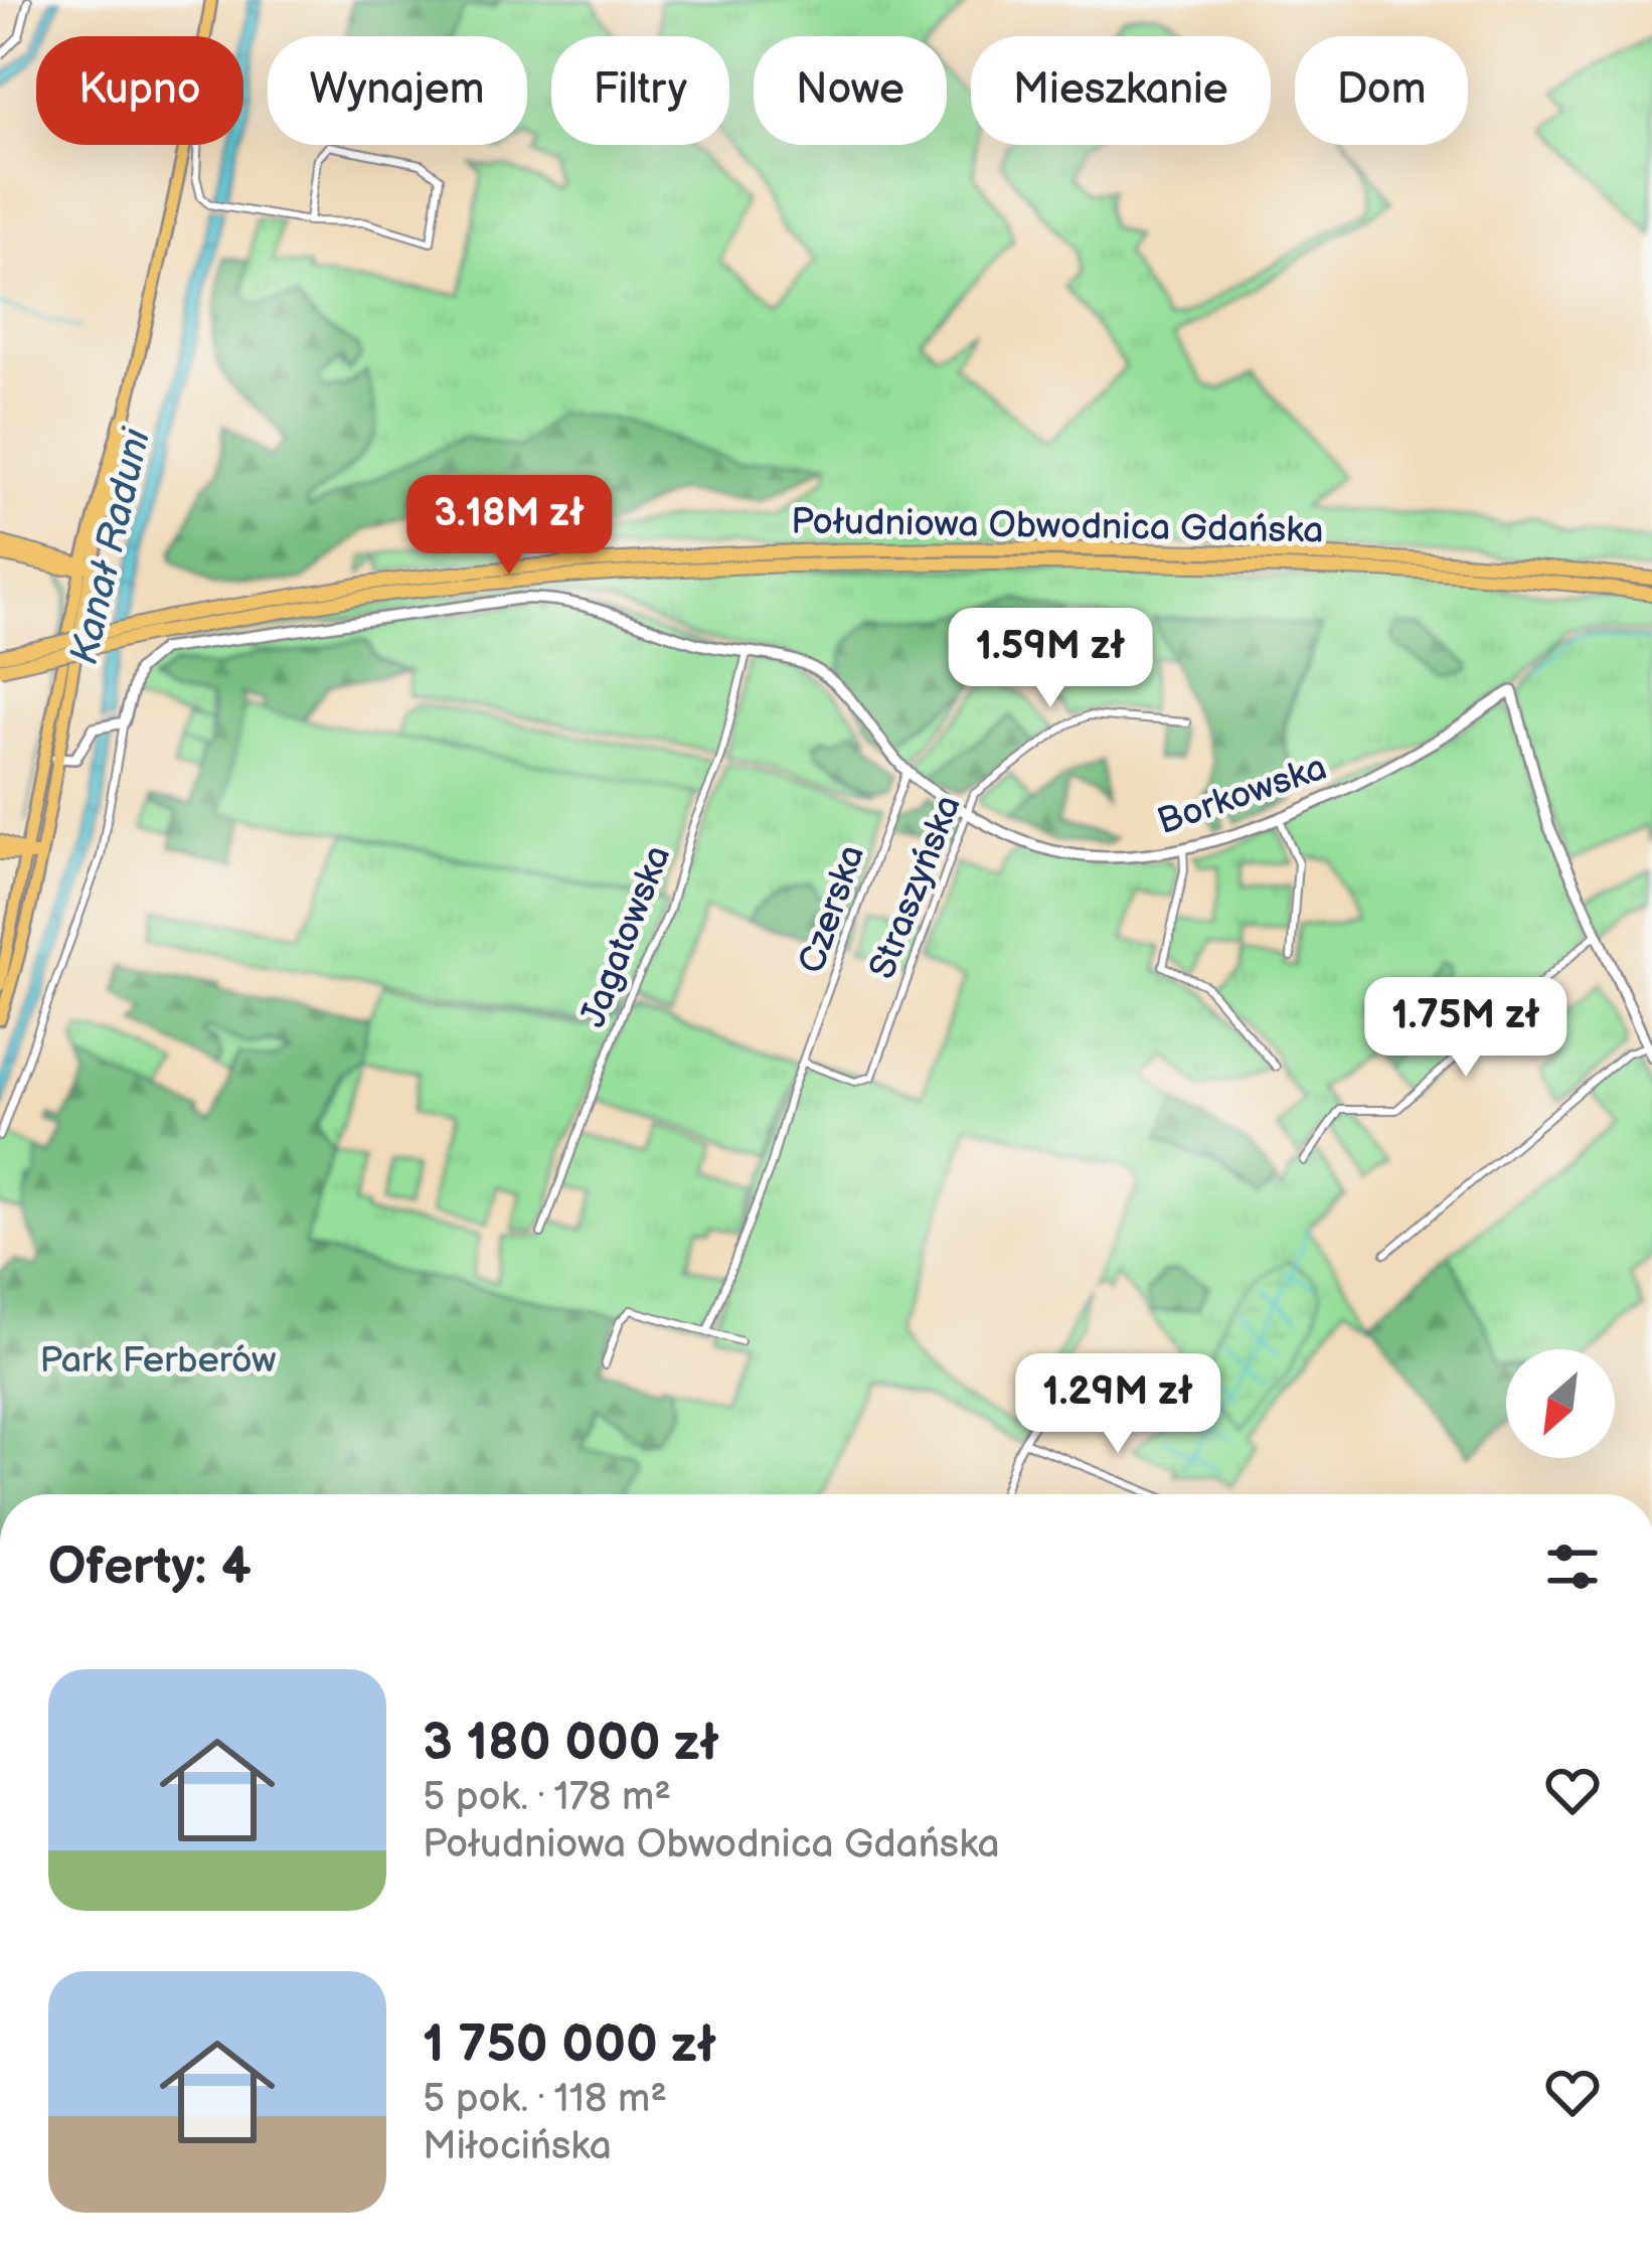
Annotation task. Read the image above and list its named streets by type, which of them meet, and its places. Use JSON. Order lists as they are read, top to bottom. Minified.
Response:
{"streets":{"highway":["Południowa Obwodnica Gdańska"],"street":["Borkowska","Straszyńska","Czerska","Jagatowska"]},"crossings":[["Borkowska","Straszyńska"],["Borkowska","Czerska"],["Borkowska","Jagatowska"],["Straszyńska","Czerska"]],"water":["Kanał Raduni"],"parks":["Park Ferberów"],"north":"bottom left","page":{"chip":["Kupno","Wynajem","Filtry","Nowe","Mieszkanie","Dom"],"price":["3.18M zł","1.59M zł","1.75M zł","1.29M zł"],"heading":"Oferty: 4","list":[{"name":"3 180 000 zł","note":"5 pok. · 178 m² · Południowa Obwodnica Gdańska"},{"name":"1 750 000 zł","note":"5 pok. · 118 m² · Miłocińska"}]}}
